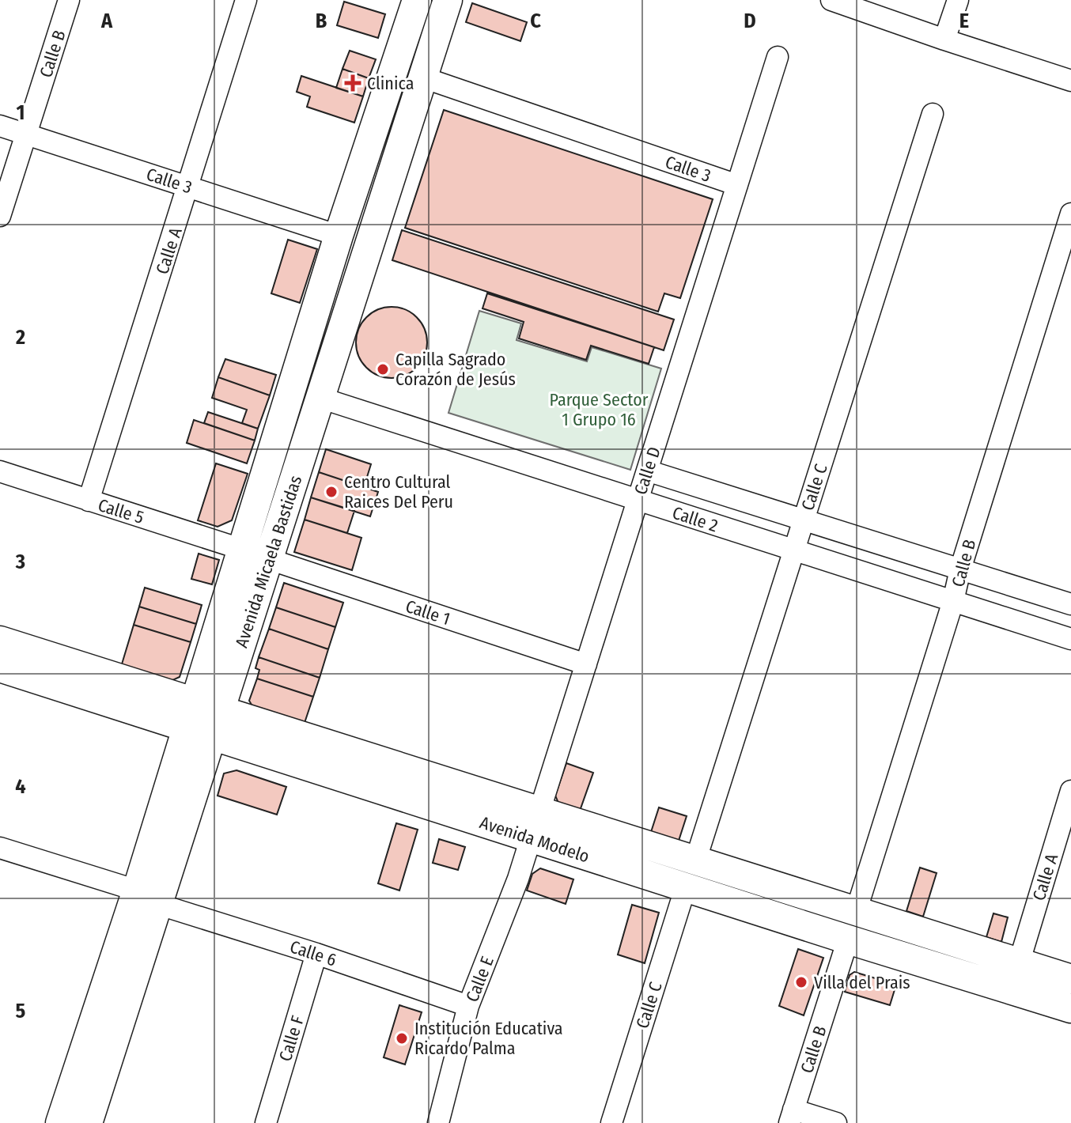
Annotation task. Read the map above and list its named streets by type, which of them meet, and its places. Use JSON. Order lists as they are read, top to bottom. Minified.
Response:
{"streets":{"street":["Calle B","Calle 3","Calle A","Calle D","Calle C","Calle 5","Calle 2","Avenida Micaela Bastidas","Calle 1","Avenida Modelo","Calle 6","Calle E","Calle F"]},"crossings":[["Calle B","Calle 3"],["Calle B","Calle 2"],["Calle B","Avenida Modelo"],["Calle 3","Calle A"],["Calle 3","Calle D"],["Calle 3","Avenida Micaela Bastidas"],["Calle A","Calle 5"],["Calle A","Avenida Modelo"],["Calle D","Calle 2"],["Calle D","Calle 1"],["Calle D","Avenida Modelo"],["Calle C","Calle 2"],["Calle C","Avenida Modelo"],["Calle 5","Avenida Micaela Bastidas"],["Calle 2","Avenida Micaela Bastidas"],["Avenida Micaela Bastidas","Calle 1"],["Avenida Micaela Bastidas","Avenida Modelo"],["Avenida Micaela Bastidas","Calle 6"],["Avenida Modelo","Calle E"],["Calle 6","Calle E"],["Calle 6","Calle F"]],"parks":["Parque Sector 1 Grupo 16"],"places":{"health":["Clinica"],"other":["Capilla Sagrado Corazón de Jesús","Centro Cultural Raices Del Peru","Villa del Prais","Institución Educativa Ricardo Palma"]},"grid":{"columns":["A","B","C","D","E"],"rows":["1","2","3","4","5"]}}
